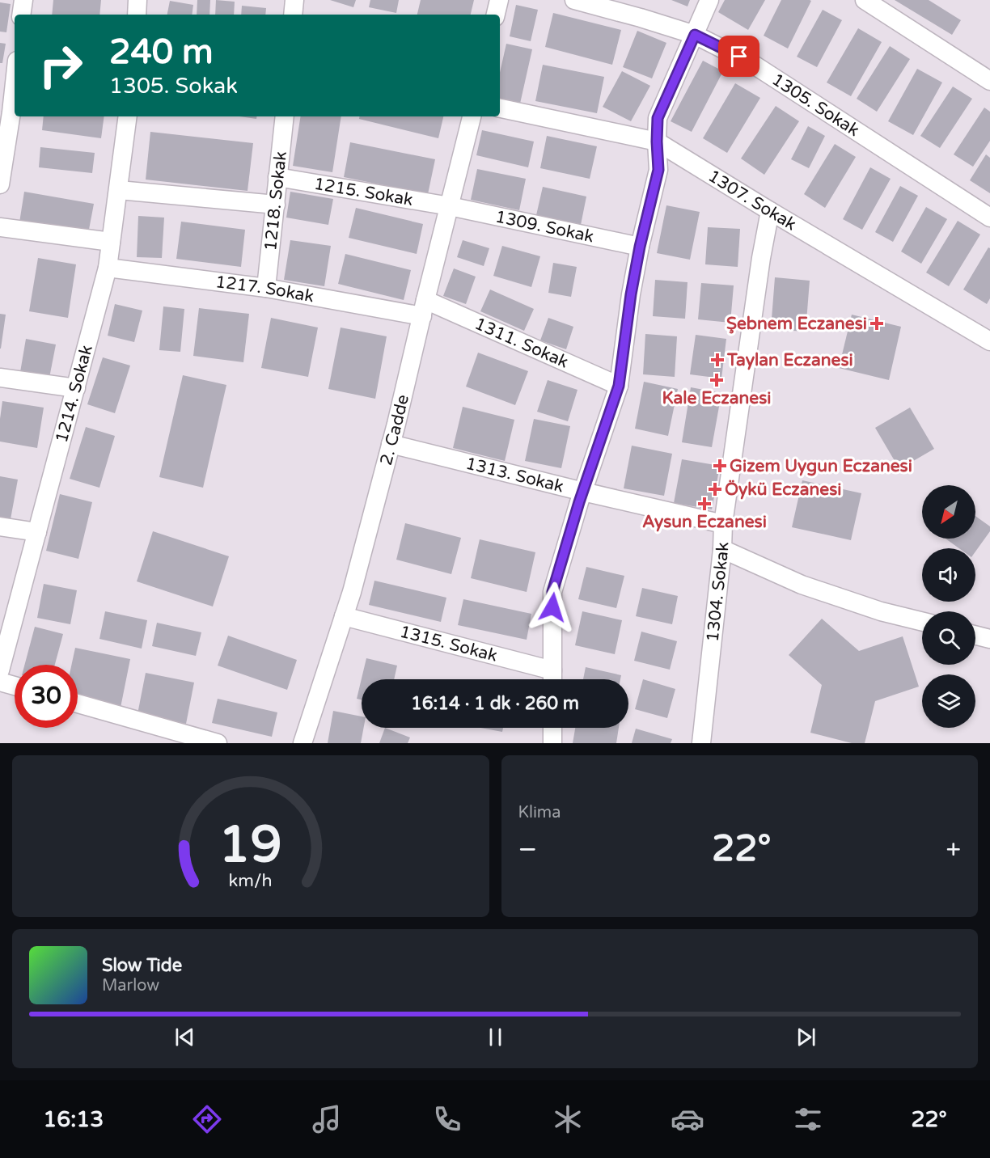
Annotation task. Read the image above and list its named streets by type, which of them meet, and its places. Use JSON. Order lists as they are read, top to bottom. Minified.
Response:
{"streets":{"street":["1305. Sokak","1215. Sokak","1218. Sokak","1307. Sokak","1309. Sokak","1217. Sokak","1311. Sokak","1214. Sokak","2. Cadde","1313. Sokak","1304. Sokak","1315. Sokak"]},"crossings":[["1215. Sokak","1218. Sokak"],["1215. Sokak","1309. Sokak"],["1215. Sokak","2. Cadde"],["1218. Sokak","1217. Sokak"],["1307. Sokak","1304. Sokak"],["1309. Sokak","2. Cadde"],["1217. Sokak","1311. Sokak"],["1217. Sokak","1214. Sokak"],["1217. Sokak","2. Cadde"],["1311. Sokak","2. Cadde"],["2. Cadde","1313. Sokak"],["2. Cadde","1315. Sokak"],["1313. Sokak","1304. Sokak"]],"places":{"health":["Şebnem Eczanesi","Taylan Eczanesi","Kale Eczanesi","Gizem Uygun Eczanesi","Öykü Eczanesi","Aysun Eczanesi"]},"north":"bottom left","page":{"turn":["240 m","1305. Sokak"],"limit":"30","trip":"16:14 · 1 dk · 260 m","tile":"Klima","heat":["−","22°","+"],"song":["Slow Tide","Marlow"],"tabs":["16:13","22°"],"gauge":["19","km/h"]}}
